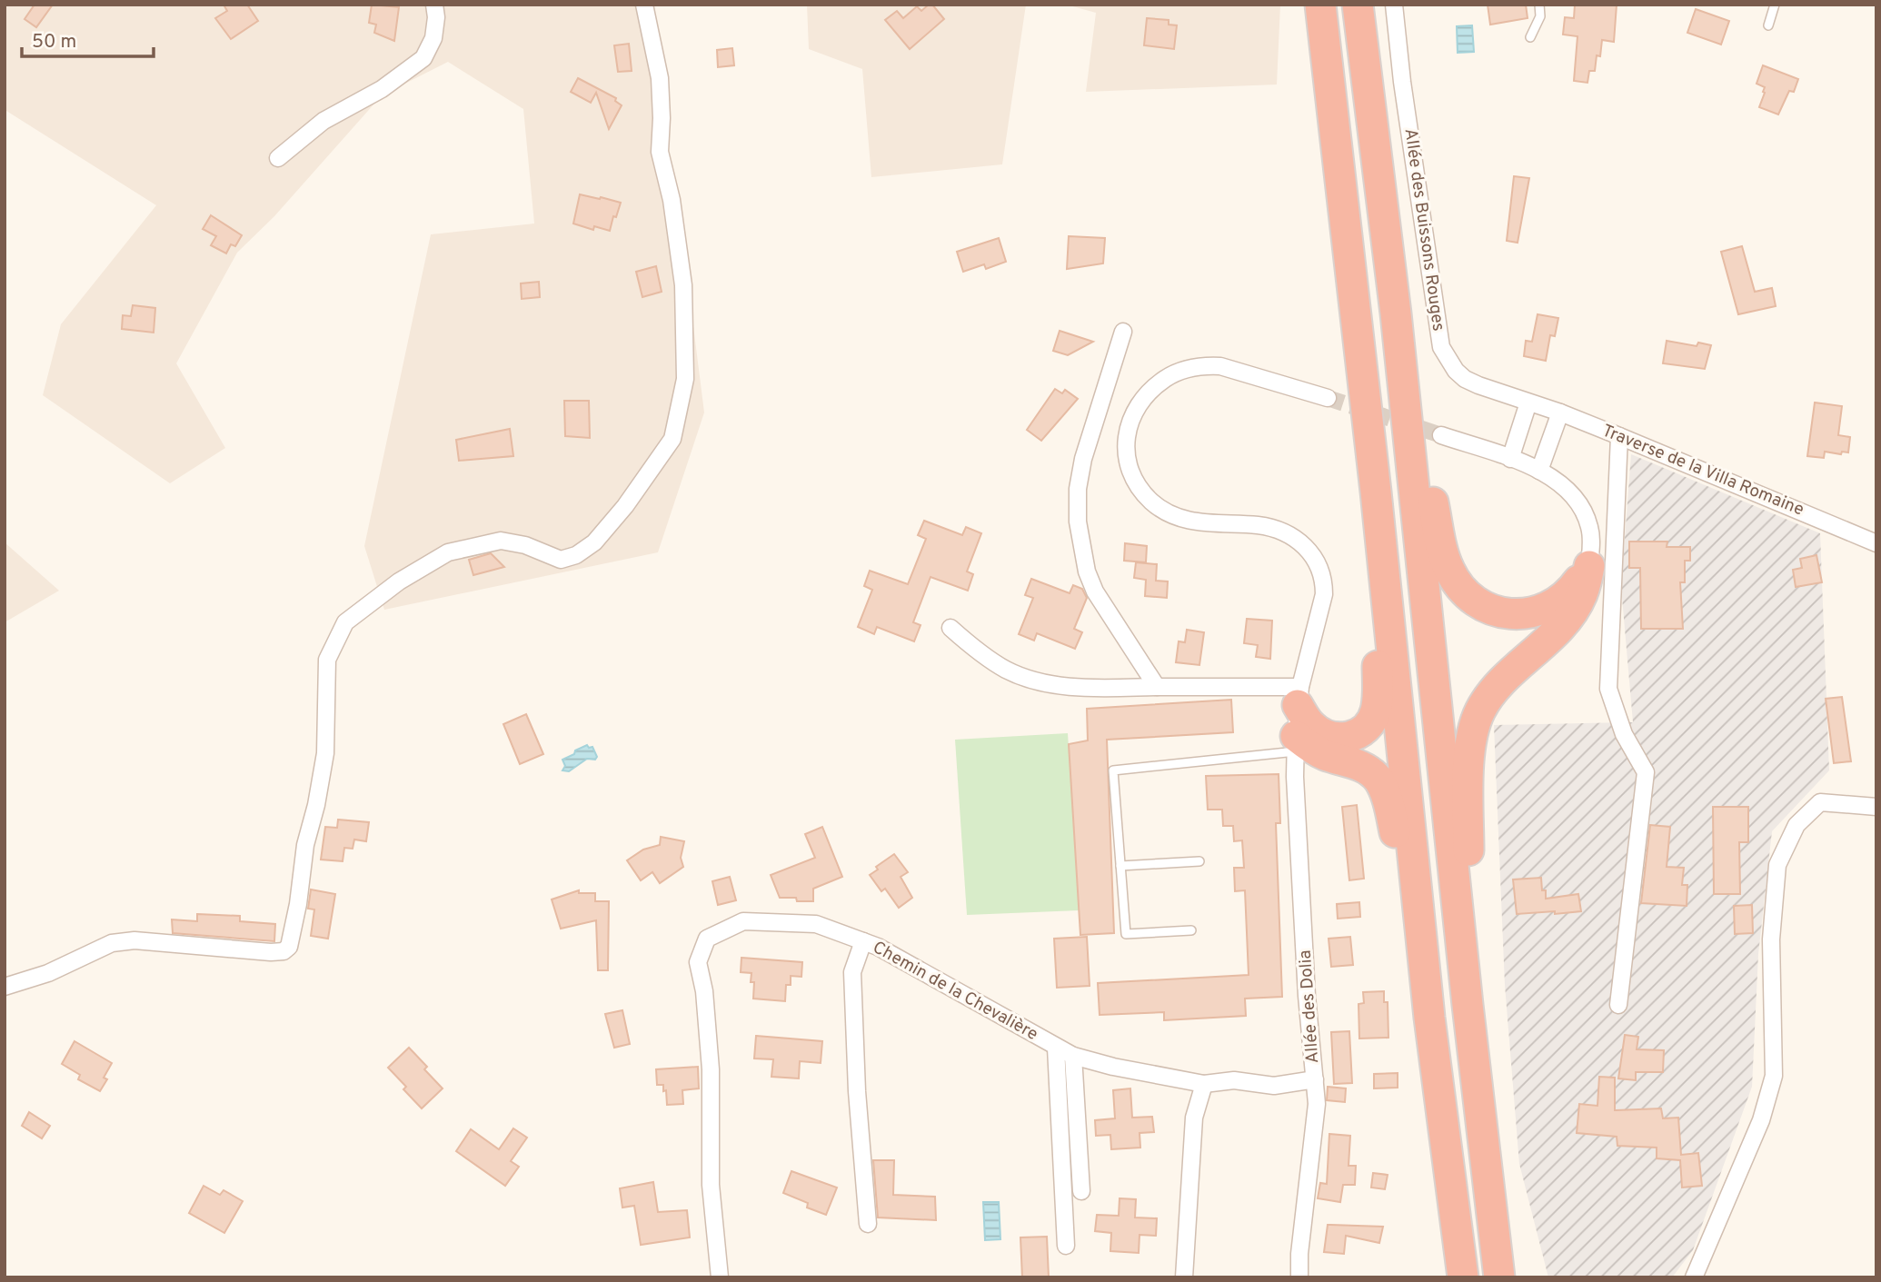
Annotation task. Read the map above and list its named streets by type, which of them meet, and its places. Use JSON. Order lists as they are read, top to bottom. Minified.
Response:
{"streets":{"street":["Allée des Buissons Rouges","Traverse de la Villa Romaine","Chemin de la Chevalière","Allée des Dolia"]},"crossings":[["Allée des Buissons Rouges","Traverse de la Villa Romaine"],["Chemin de la Chevalière","Allée des Dolia"]],"scale_bar":"50 m"}
